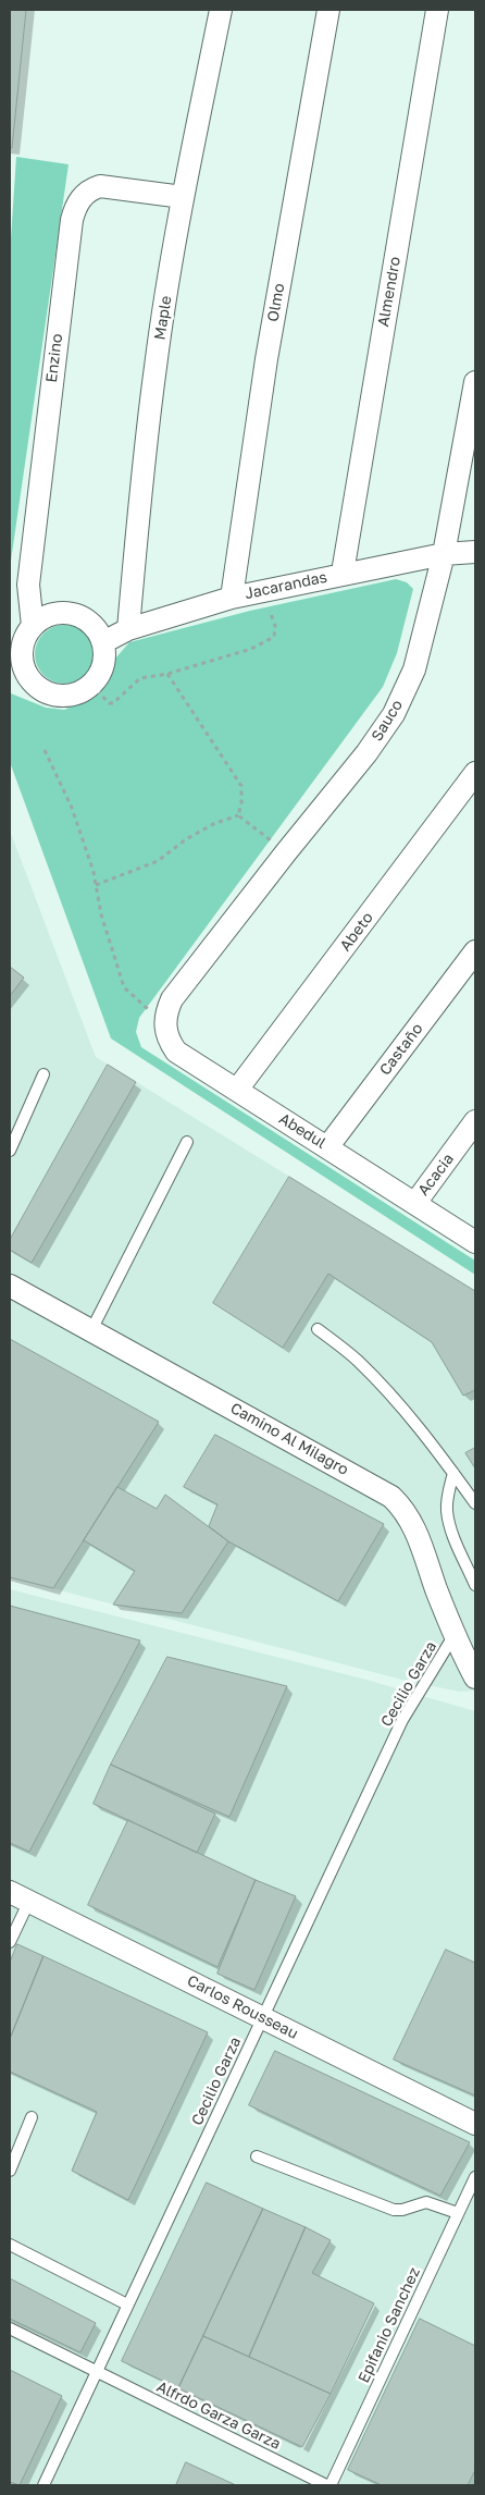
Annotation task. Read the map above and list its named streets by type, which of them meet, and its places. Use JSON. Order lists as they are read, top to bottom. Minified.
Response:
{"streets":{"street":["Almendro","Olmo","Maple","Enzino","Jacarandas","Sauco","Abeto","Castaño","Abedul","Acacia","Camino Al Milagro","Carlos Rousseau"],"lane":["Cecilio Garza","Epifanio Sanchez","Alfrdo Garza Garza"]},"crossings":[["Almendro","Jacarandas"],["Olmo","Jacarandas"],["Maple","Enzino"],["Maple","Jacarandas"],["Enzino","Jacarandas"],["Jacarandas","Sauco"],["Sauco","Abedul"],["Abeto","Abedul"],["Castaño","Abedul"],["Abedul","Acacia"],["Camino Al Milagro","Cecilio Garza"],["Cecilio Garza","Carlos Rousseau"],["Cecilio Garza","Alfrdo Garza Garza"],["Epifanio Sanchez","Alfrdo Garza Garza"]]}
